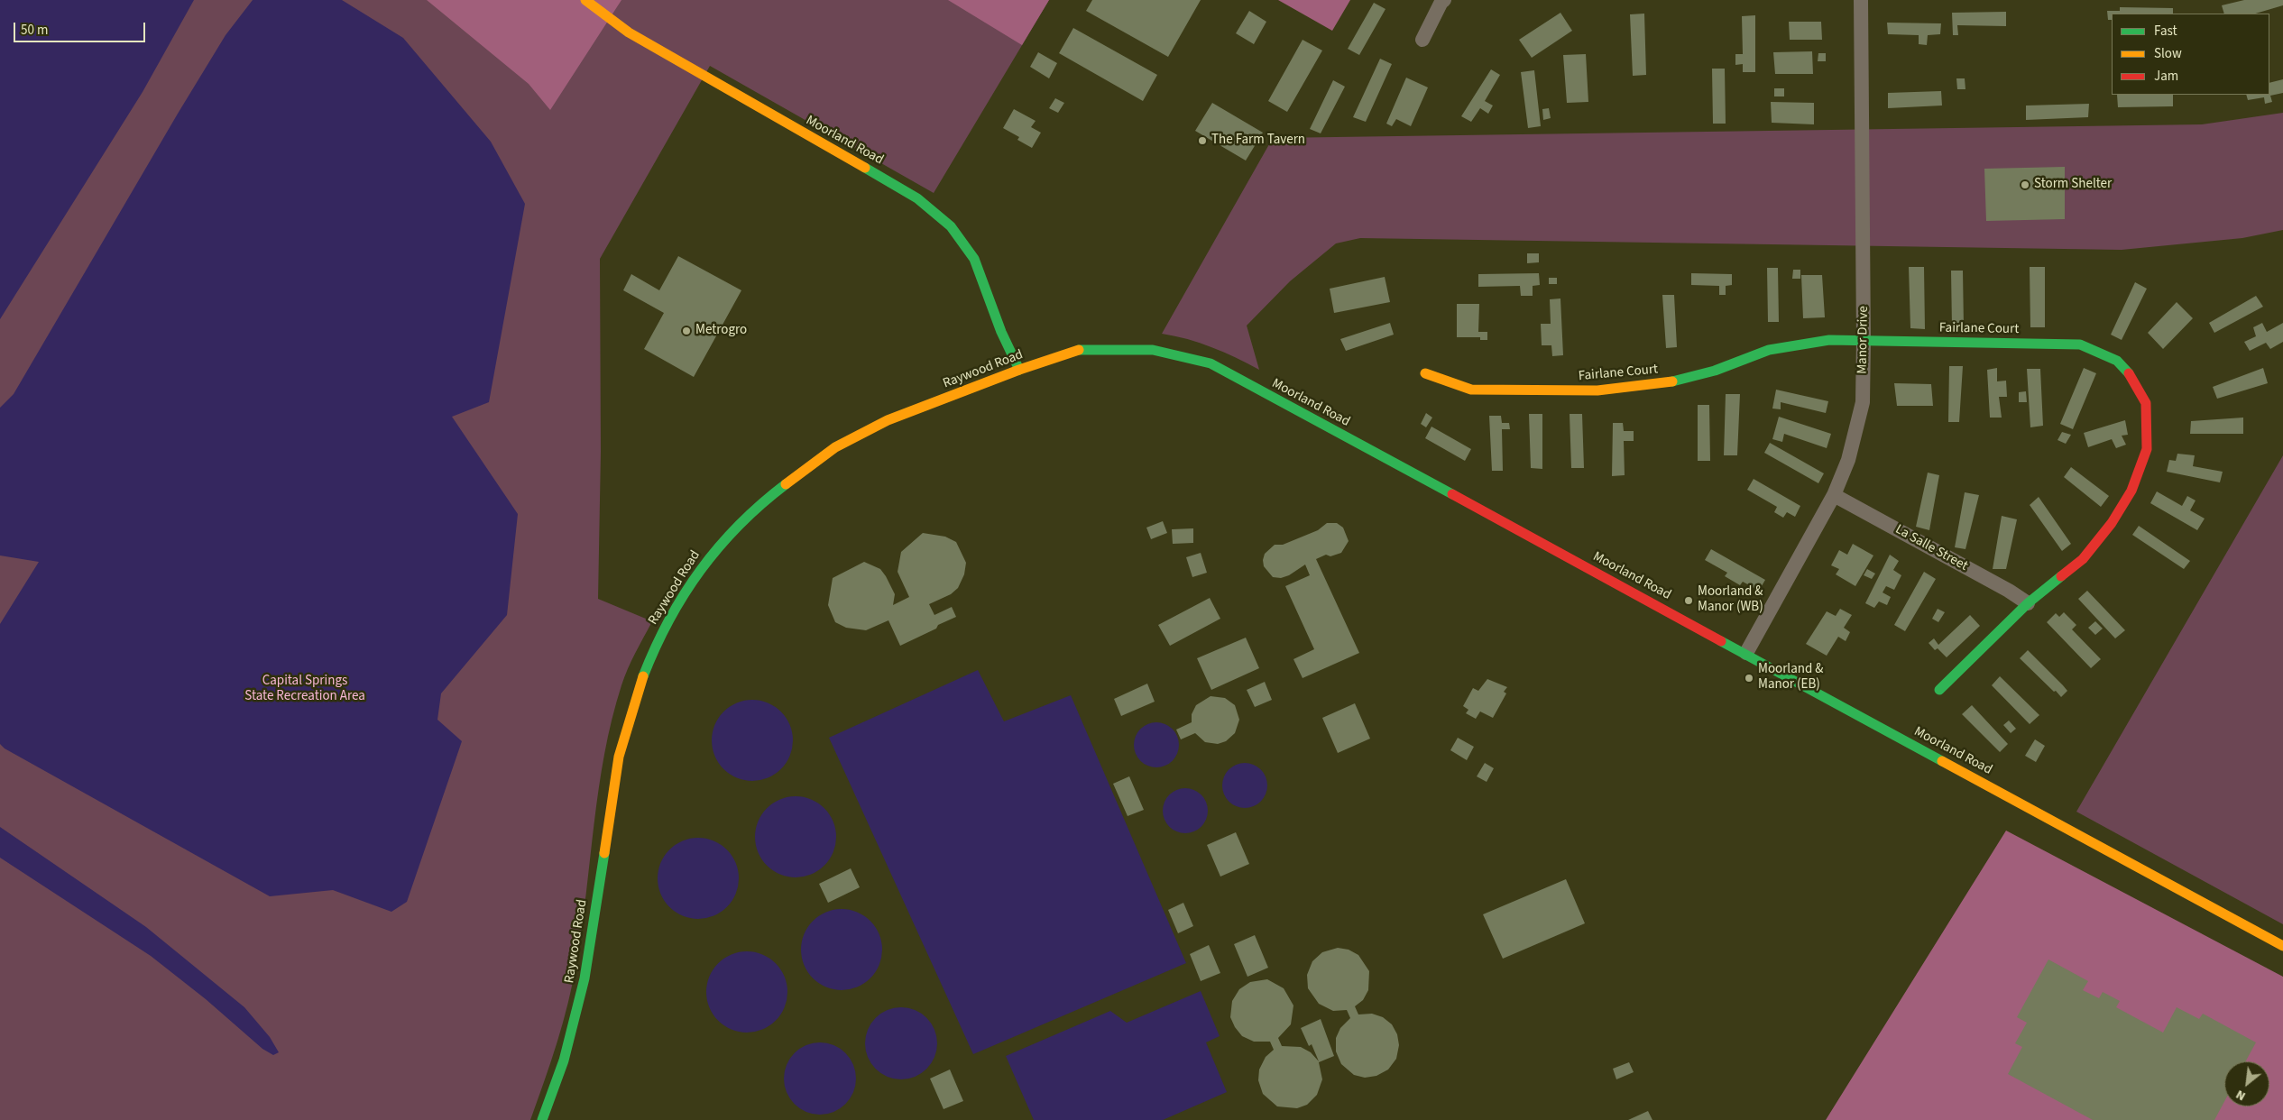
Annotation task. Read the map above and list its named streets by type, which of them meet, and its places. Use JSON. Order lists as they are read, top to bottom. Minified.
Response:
{"streets":{"street":["Moorland Road","Fairlane Court","Manor Drive","Raywood Road","La Salle Street"]},"crossings":[["Moorland Road","Manor Drive"],["Moorland Road","Raywood Road"],["Fairlane Court","Manor Drive"],["Fairlane Court","La Salle Street"],["Manor Drive","La Salle Street"]],"parks":["Capital Springs State Recreation Area"],"places":["The Farm Tavern","Storm Shelter","Metrogro","Moorland & Manor (WB)","Moorland & Manor (EB)"],"legend":["Fast","Slow","Jam"],"scale_bar":"50 m","north":"bottom left"}
